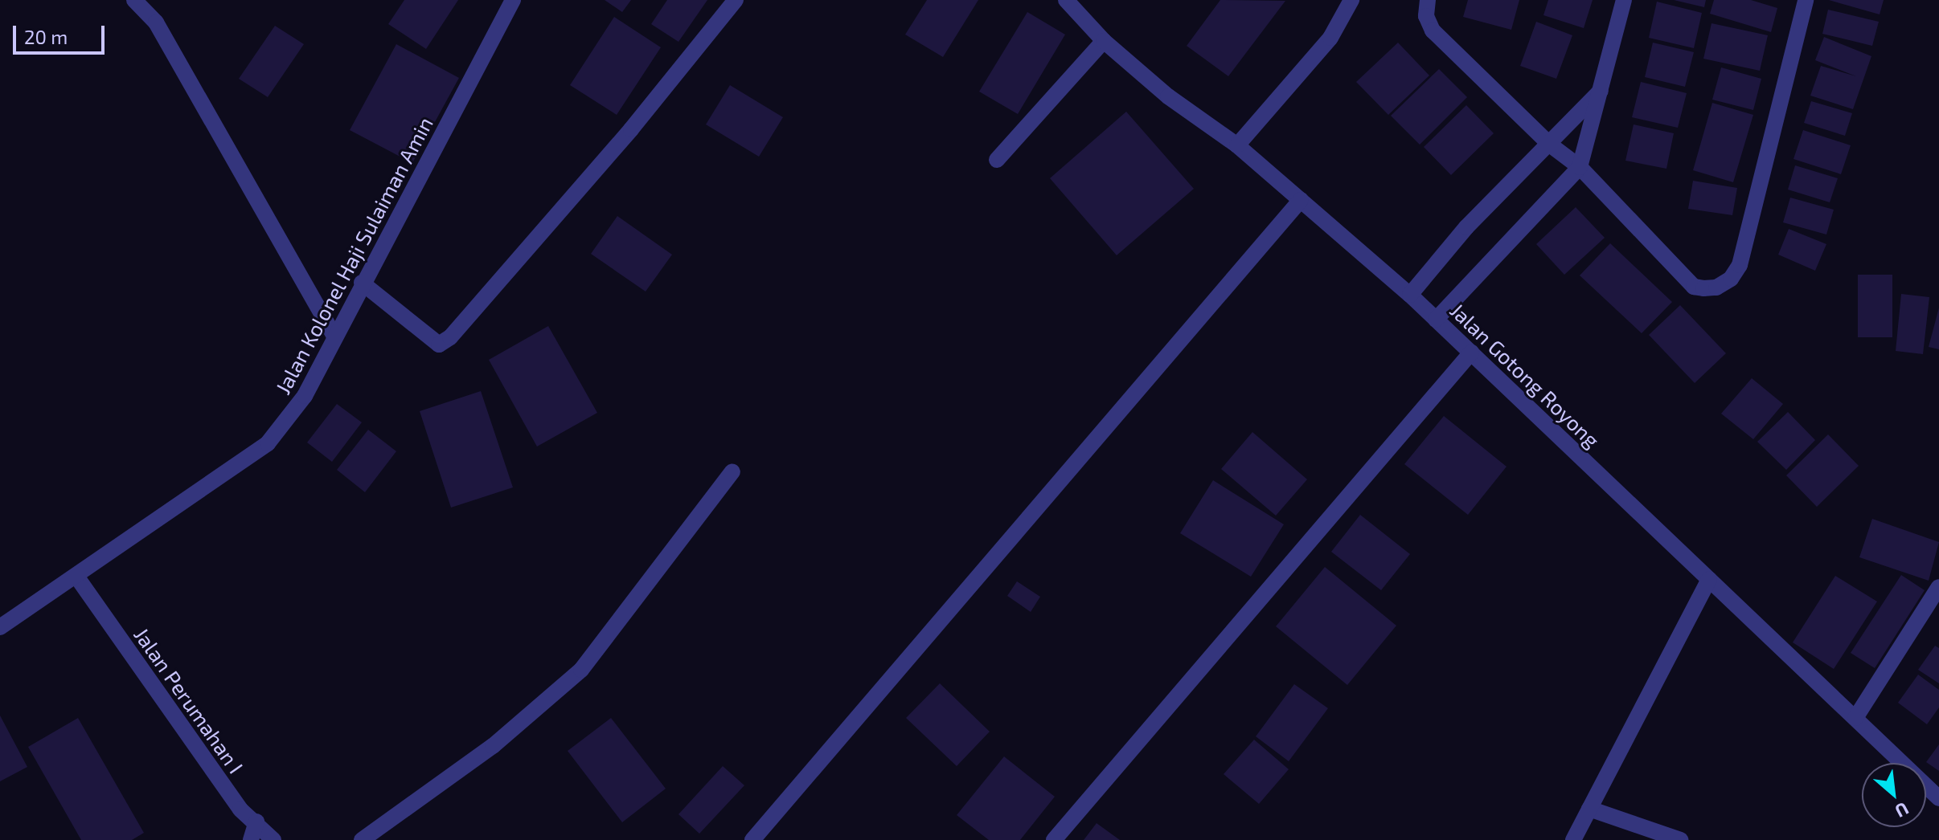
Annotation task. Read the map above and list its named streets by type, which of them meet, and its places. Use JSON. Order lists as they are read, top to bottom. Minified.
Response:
{"streets":{"street":["Jalan Kolonel Haji Sulaiman Amin","Jalan Gotong Royong","Jalan Perumahan I"]},"crossings":[["Jalan Kolonel Haji Sulaiman Amin","Jalan Perumahan I"]],"scale_bar":"20 m","north":"bottom right"}
